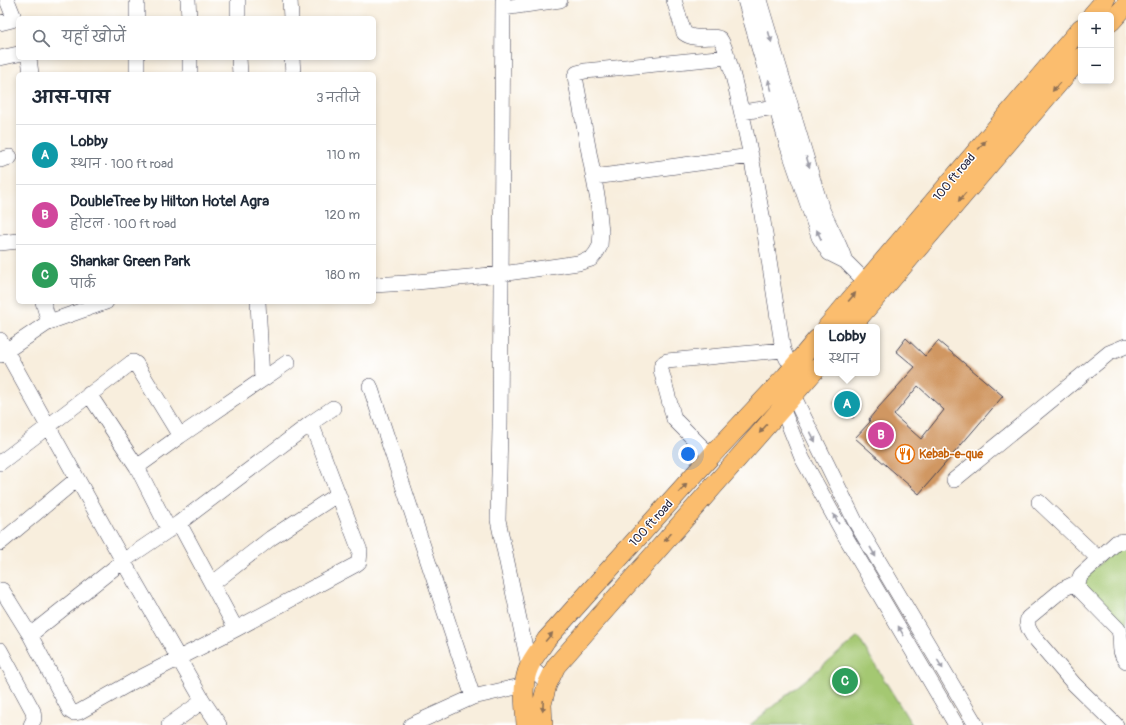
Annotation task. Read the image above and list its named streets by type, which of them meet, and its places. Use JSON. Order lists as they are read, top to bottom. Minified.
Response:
{"streets":{"main road":["100 ft road"]},"places":{"restaurant":["Kebab-e-que"]},"page":{"map_buttons":["+","−"],"search":"यहाँ खोजें","heading":["आस-पास","3 नतीजे"],"list":[{"mark":"A","name":"Lobby","note":"स्थान · 100 ft road","value":"110 m"},{"mark":"B","name":"DoubleTree by Hilton Hotel Agra","note":"होटल · 100 ft road","value":"120 m"},{"mark":"C","name":"Shankar Green Park","note":"पार्क","value":"180 m"}],"popup":["Lobby","स्थान"],"pins":["A","B","C"]}}
